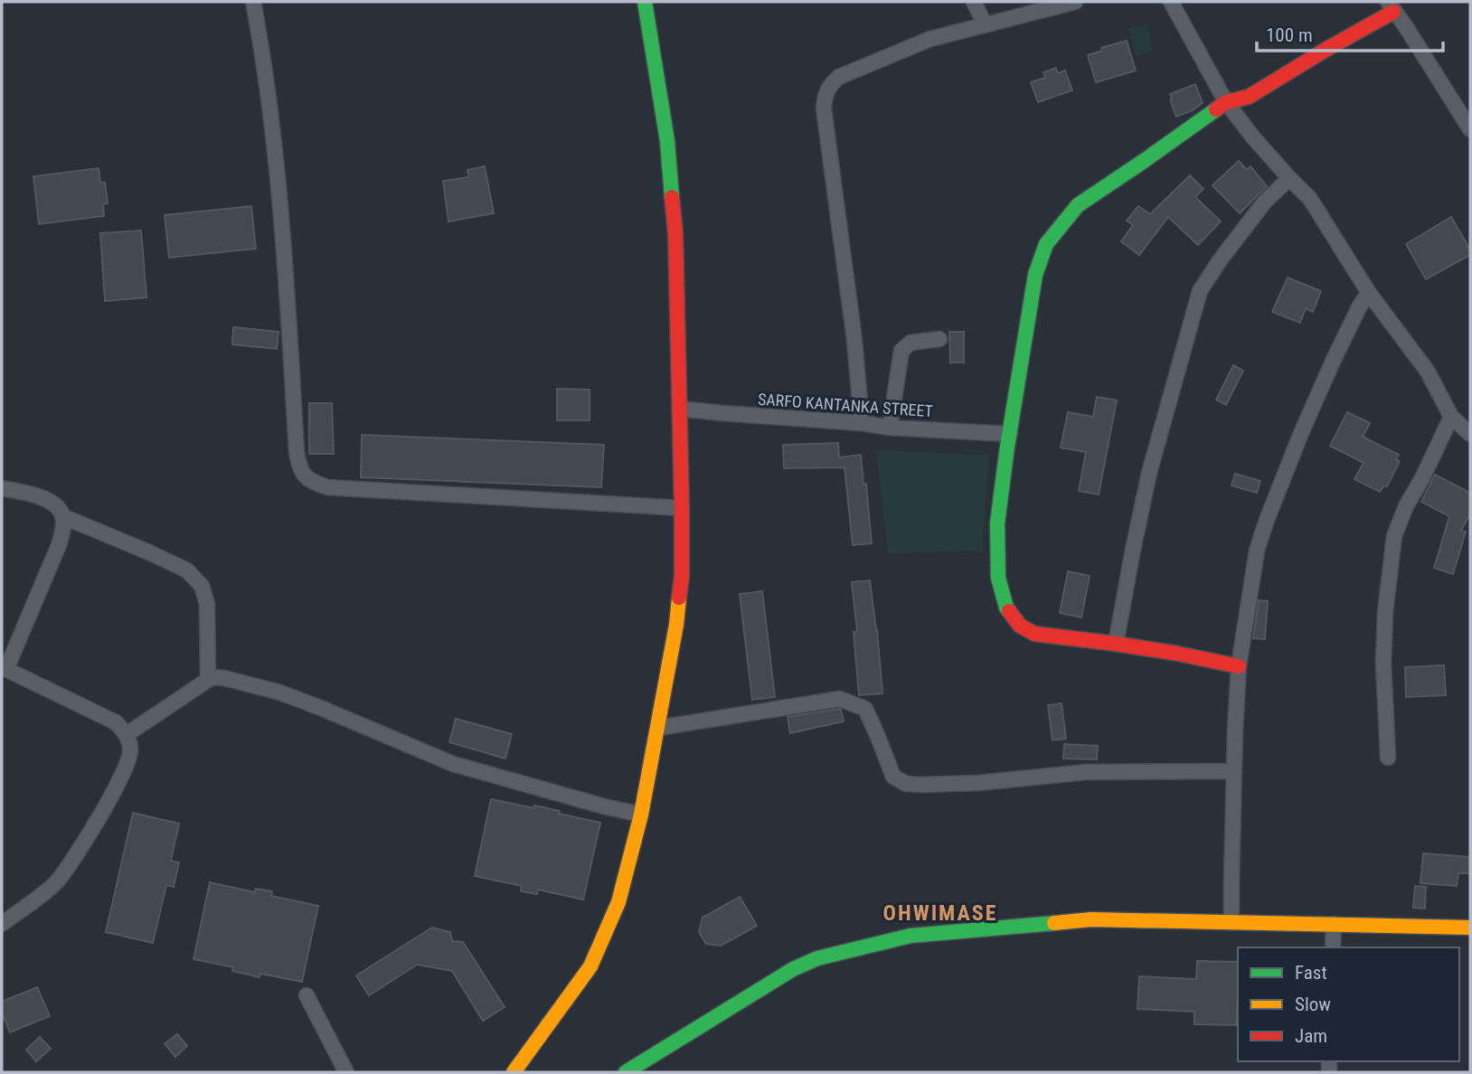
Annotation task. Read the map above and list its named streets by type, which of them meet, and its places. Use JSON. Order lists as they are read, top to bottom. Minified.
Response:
{"streets":{"street":["SARFO KANTANKA STREET"]},"districts":["OHWIMASE"],"legend":["Fast","Slow","Jam"],"scale_bar":"100 m"}
